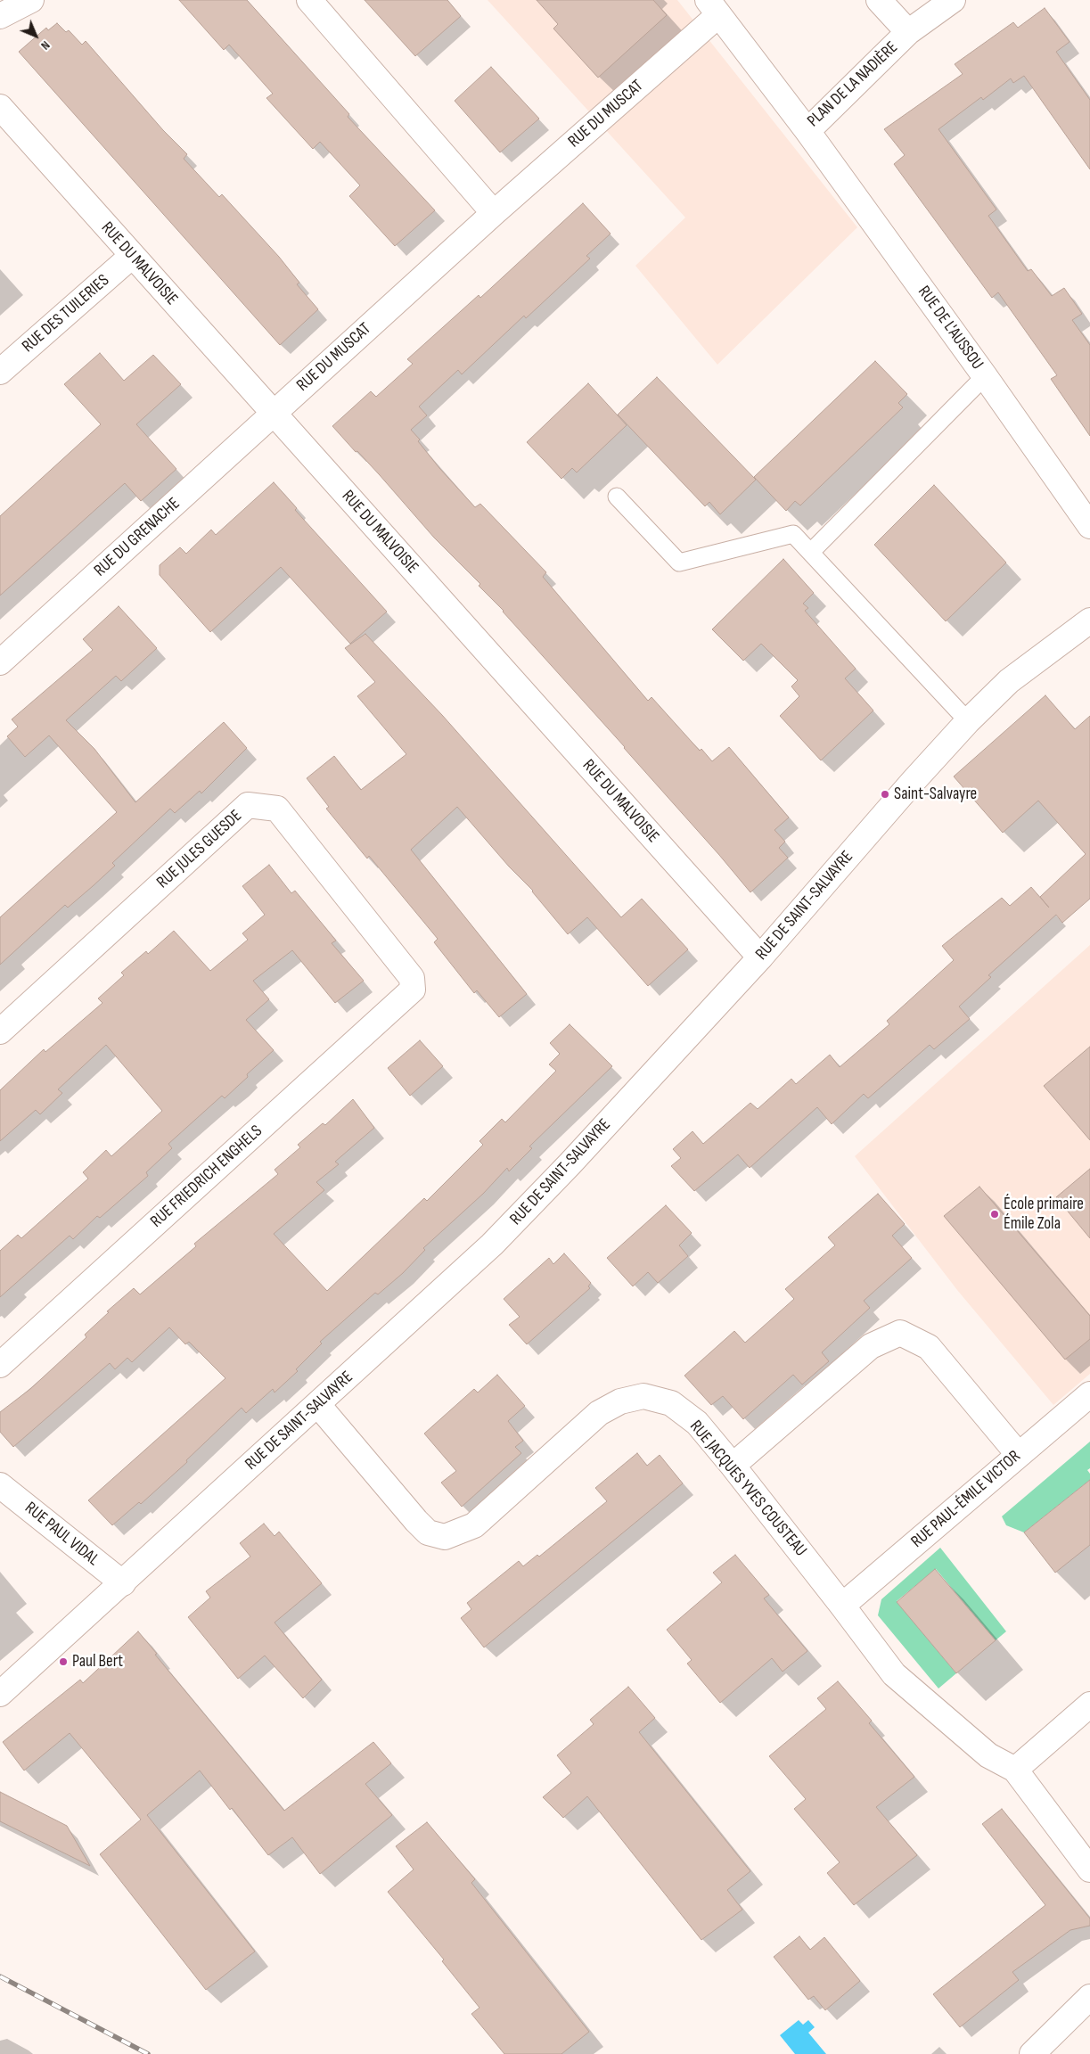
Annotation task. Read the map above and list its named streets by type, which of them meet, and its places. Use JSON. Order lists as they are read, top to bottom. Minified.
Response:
{"streets":{"street":["PLAN DE LA NADIÈRE","RUE DU MUSCAT","RUE DU MALVOISIE","RUE DES TUILERIES","RUE DE L'AUSSOU","RUE DU GRENACHE","RUE JULES GUESDE","RUE DE SAINT-SALVAYRE","RUE FRIEDRICH ENGHELS","RUE JACQUES YVES COUSTEAU","RUE PAUL-ÉMILE VICTOR","RUE PAUL VIDAL"]},"crossings":[["PLAN DE LA NADIÈRE","RUE DU MUSCAT"],["PLAN DE LA NADIÈRE","RUE DE L'AUSSOU"],["RUE DU MUSCAT","RUE DU MALVOISIE"],["RUE DU MUSCAT","RUE DU GRENACHE"],["RUE DU MALVOISIE","RUE DES TUILERIES"],["RUE DU MALVOISIE","RUE DU GRENACHE"],["RUE DU MALVOISIE","RUE DE SAINT-SALVAYRE"],["RUE JULES GUESDE","RUE FRIEDRICH ENGHELS"],["RUE DE SAINT-SALVAYRE","RUE JACQUES YVES COUSTEAU"],["RUE DE SAINT-SALVAYRE","RUE PAUL VIDAL"],["RUE JACQUES YVES COUSTEAU","RUE PAUL-ÉMILE VICTOR"]],"places":["Saint-Salvayre","École primaire Émile Zola","Paul Bert"],"north":"bottom right"}
